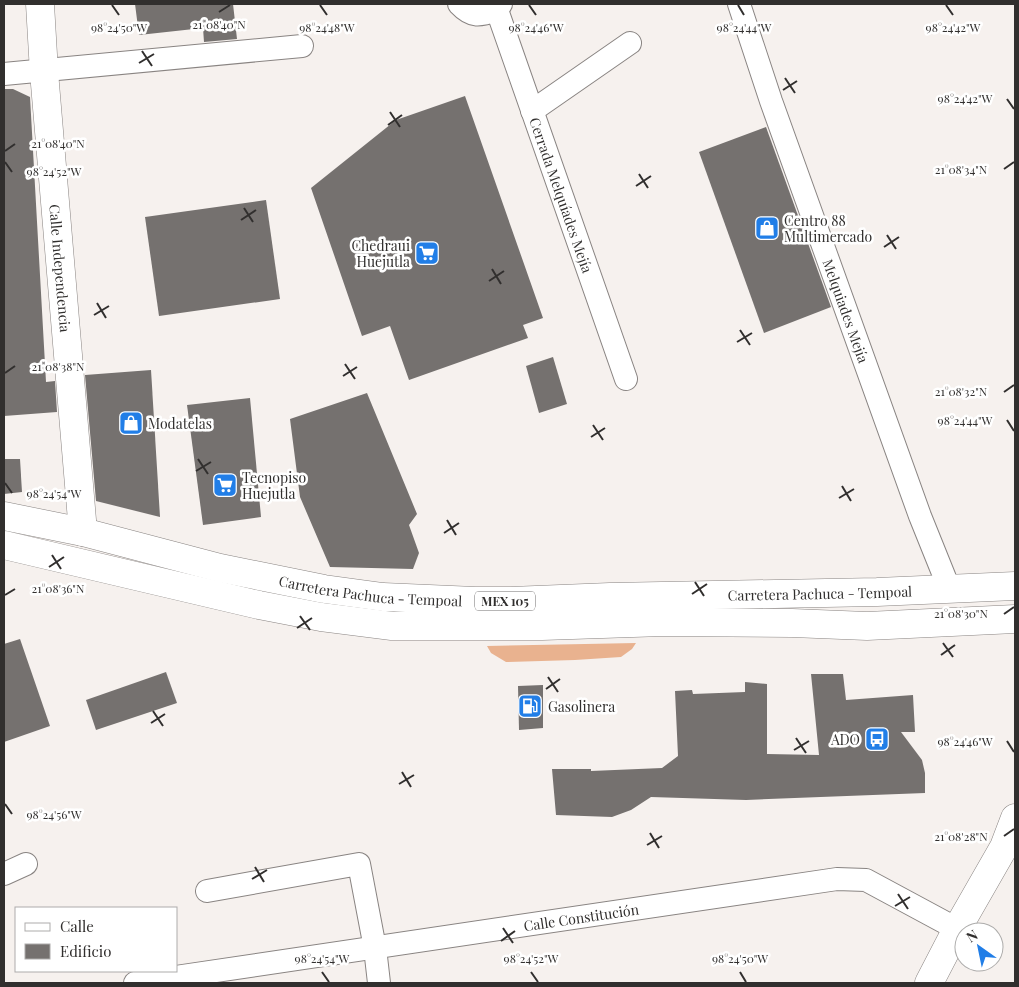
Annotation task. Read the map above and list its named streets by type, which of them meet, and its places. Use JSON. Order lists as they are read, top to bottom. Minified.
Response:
{"streets":{"main road":["Calle Independencia","Carretera Pachuca - Tempoal","MEX 105"],"street":["Cerrada Melquíades Mejía","Melquiades Mejía","Calle Constitución"]},"crossings":[["Calle Independencia","Carretera Pachuca - Tempoal"],["Melquiades Mejía","Carretera Pachuca - Tempoal"]],"places":{"shop":["Centro 88 Multimercado","Modatelas"],"supermarket":["Chedraui Huejutla","Tecnopiso Huejutla"],"fuel station":["Gasolinera"],"bus stop":["ADO"]},"legend":["Calle","Edificio"],"north":"top left","coordinates":["21°08'40\"N","98°24'42\"W","98°24'50\"W","98°24'48\"W","98°24'46\"W","98°24'44\"W","21°08'34\"N","98°24'52\"W","21°08'38\"N","21°08'32\"N","98°24'54\"W","21°08'36\"N","21°08'30\"N","98°24'56\"W","21°08'28\"N"]}
